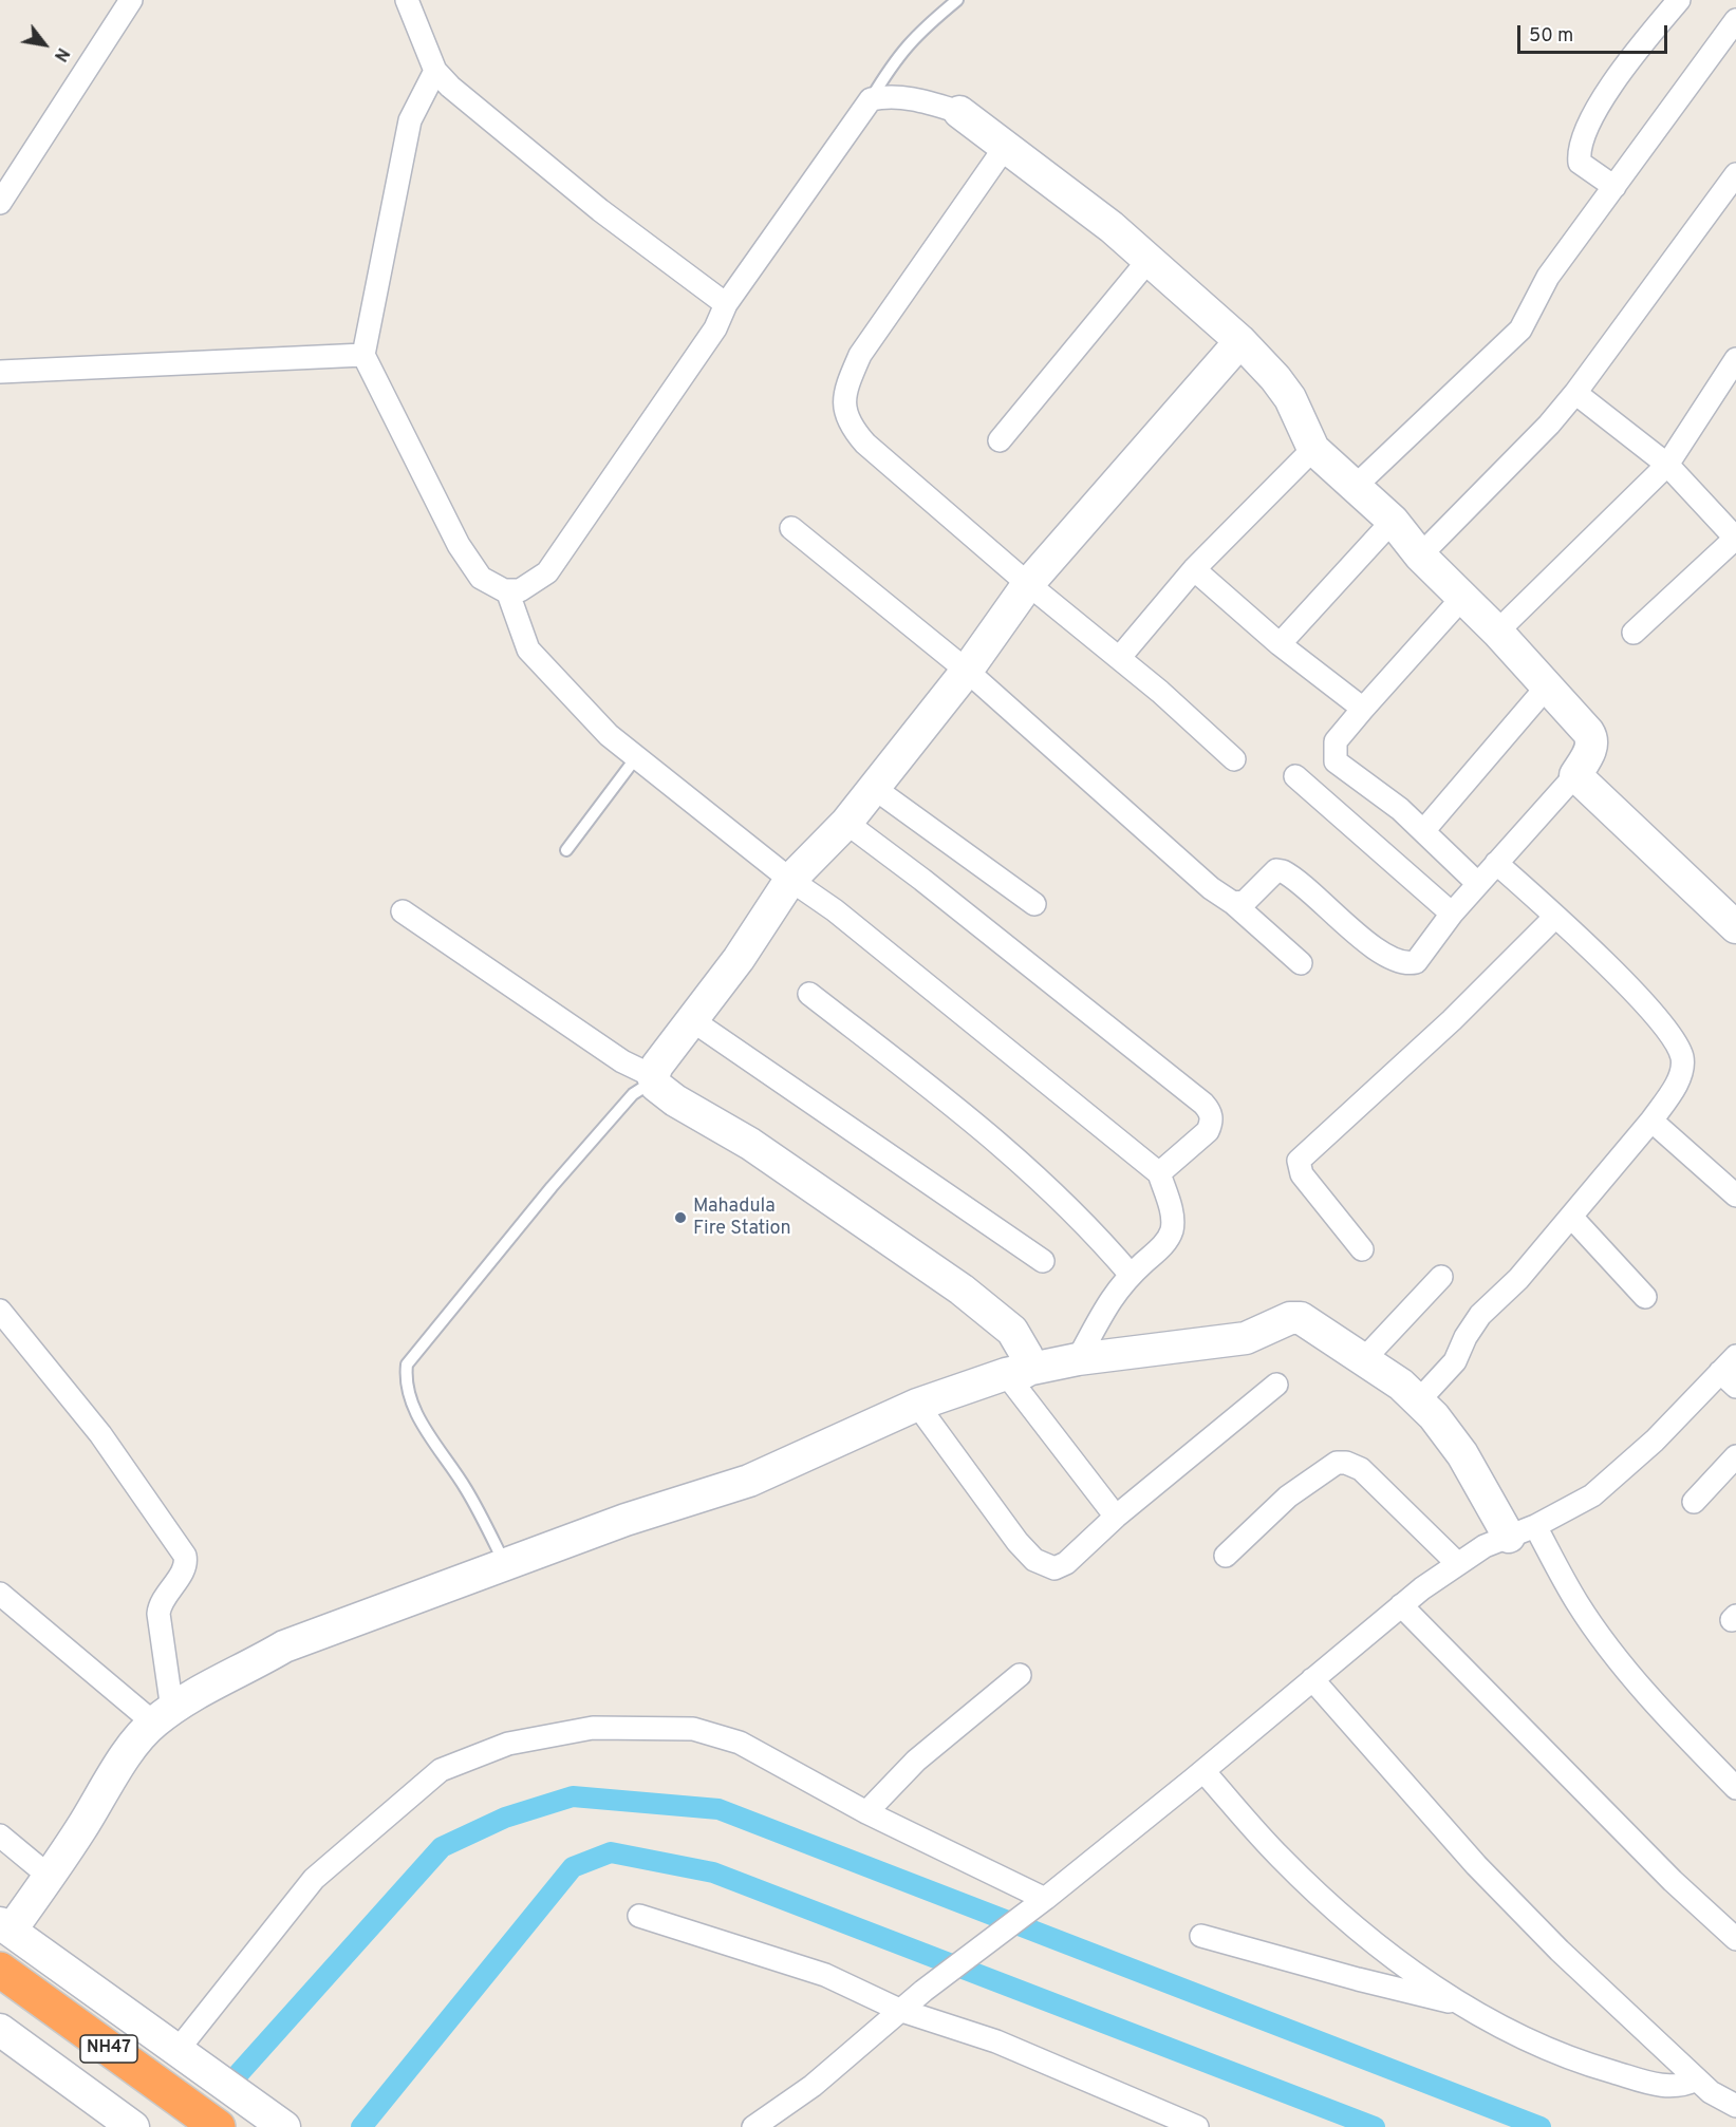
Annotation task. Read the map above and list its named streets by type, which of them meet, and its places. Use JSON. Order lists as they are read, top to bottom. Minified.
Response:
{"streets":{"highway":["NH47"]},"places":["Mahadula Fire Station"],"scale_bar":"50 m","north":"bottom right"}
